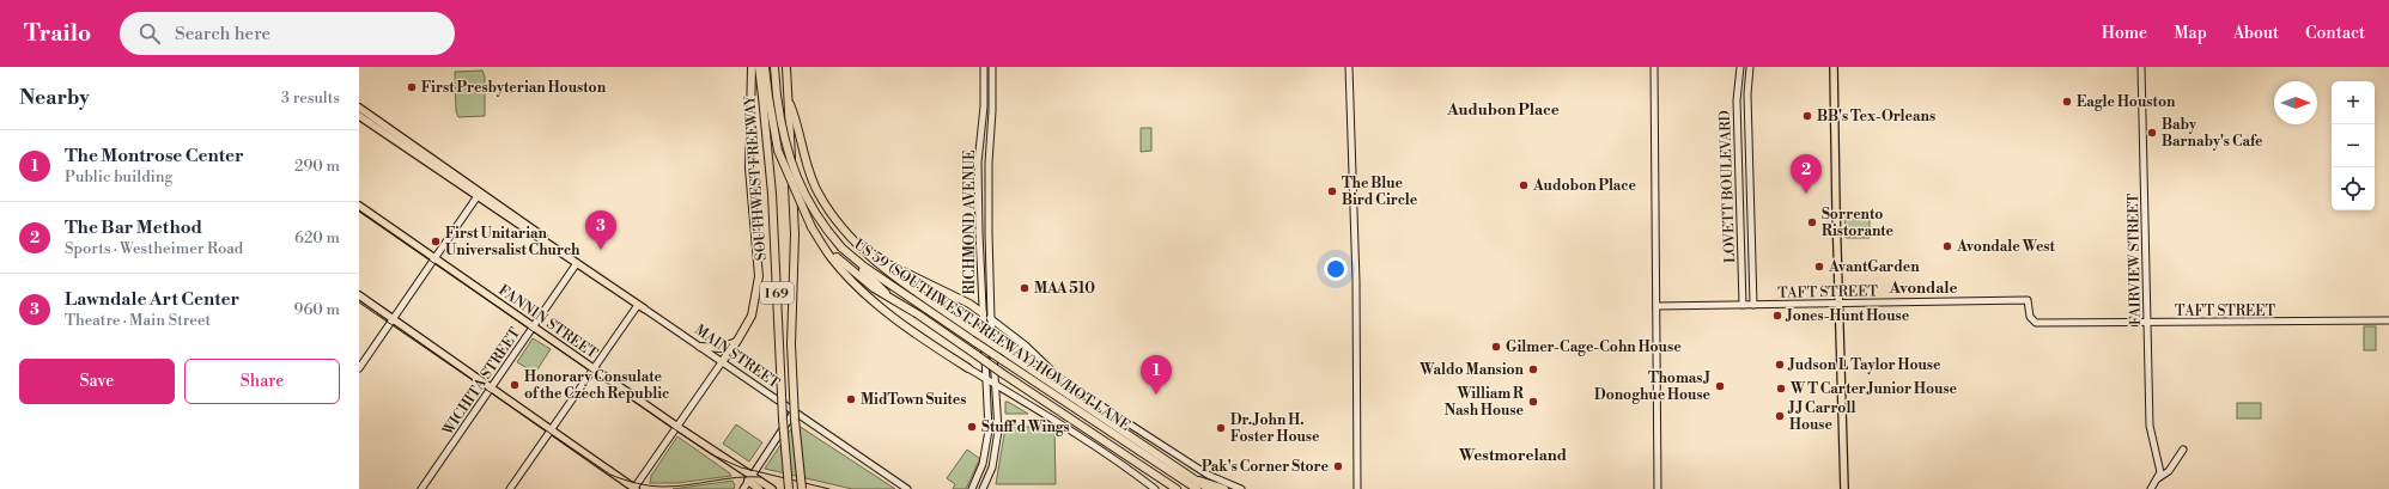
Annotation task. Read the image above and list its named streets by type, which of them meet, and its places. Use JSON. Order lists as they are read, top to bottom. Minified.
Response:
{"streets":{"highway":["SOUTHWEST FREEWAY","I 69","US 59 (SOUTHWEST FREEWAY) HOV/HOT LANE"],"main road":["FANNIN STREET","MAIN STREET"],"street":["LOVETT BOULEVARD","RICHMOND AVENUE","FAIRVIEW STREET","TAFT STREET","WICHITA STREET"]},"crossings":[["LOVETT BOULEVARD","TAFT STREET"],["FAIRVIEW STREET","TAFT STREET"],["FANNIN STREET","WICHITA STREET"],["MAIN STREET","WICHITA STREET"]],"districts":["Audubon Place","Avondale","Westmoreland"],"places":["First Presbyterian Houston","Eagle Houston","BB's Tex-Orleans","Baby Barnaby's Cafe","Audobon Place","The Blue Bird Circle","Sorrento Ristorante","First Unitarian Universalist Church","Avondale West","AvantGarden","MAA 510","Jones-Hunt House","Gilmer-Cage-Cohn House","Judson L Taylor House","Waldo Mansion","Honorary Consulate of the Czech Republic","Thomas J Donoghue House","W T Carter Junior House","MidTown Suites","William R Nash House","J J Carroll House","Stuff'd Wings","Dr. John H. Foster House","Pak's Corner Store"],"north":"right","page":{"header":"Trailo","search":"Search here","nav":["Home","Map","About","Contact"],"heading":["Nearby","3 results"],"map_buttons":["+","−"],"list":[{"mark":"1","name":"The Montrose Center","note":"Public building","value":"290 m"},{"mark":"2","name":"The Bar Method","note":"Sports · Westheimer Road","value":"620 m"},{"mark":"3","name":"Lawndale Art Center","note":"Theatre · Main Street","value":"960 m"}],"pins":["2","3","1"],"buttons":["Save","Share"]}}
